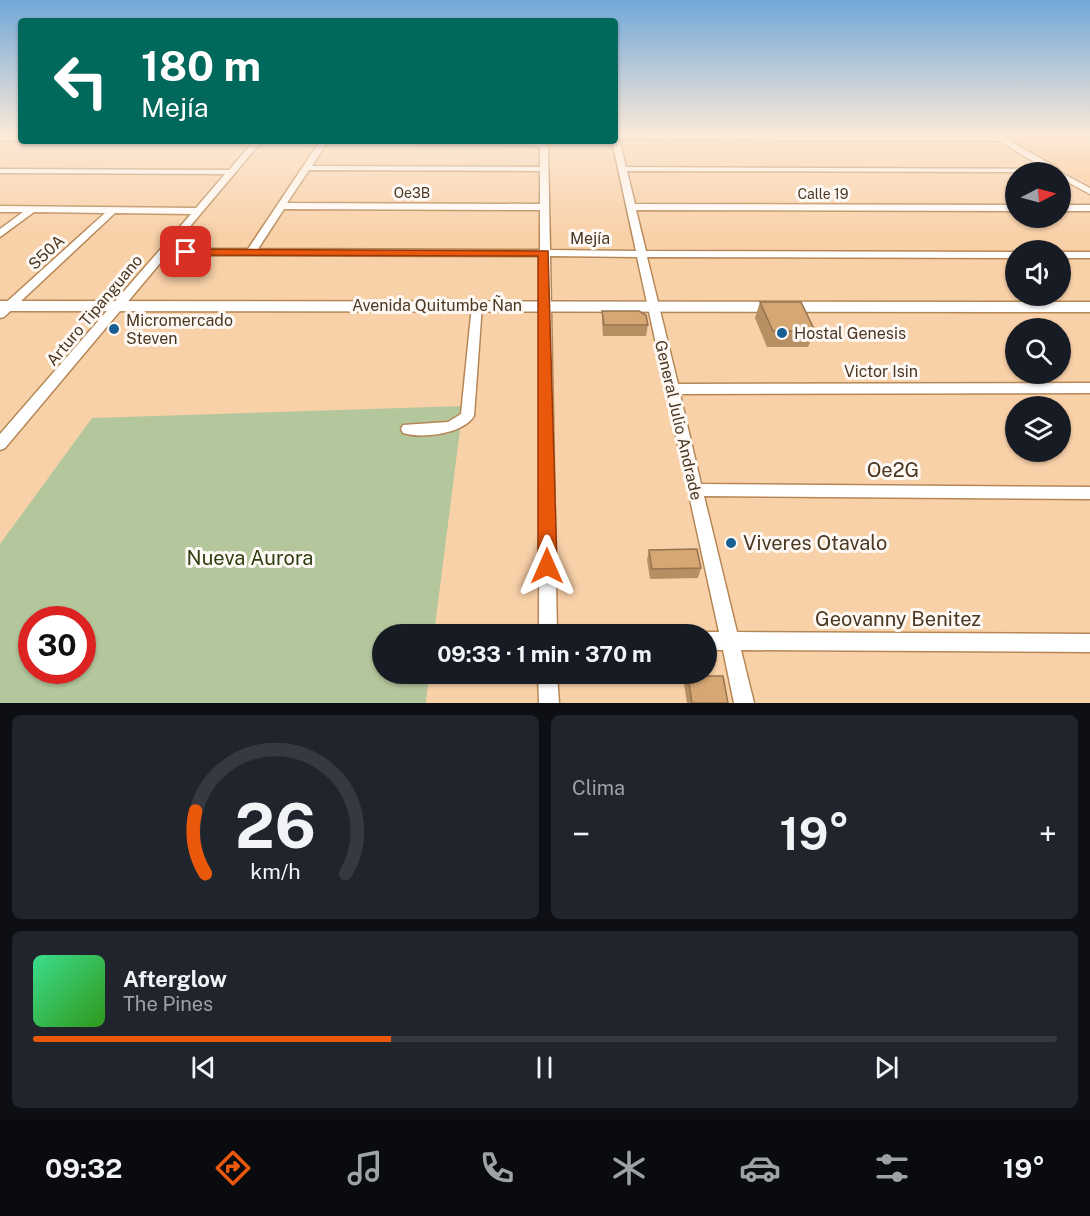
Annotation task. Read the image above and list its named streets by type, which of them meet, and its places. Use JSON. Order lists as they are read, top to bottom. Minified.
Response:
{"streets":{"street":["Oe3B","Calle 19","Mejía","S50A","Avenida Quitumbe Ñan","Arturo Tipanguano","Victor Isin","General Julio Andrade","Oe2G","Geovanny Benitez"]},"crossings":[["Calle 19","General Julio Andrade"],["Mejía","Arturo Tipanguano"],["Mejía","General Julio Andrade"],["S50A","Avenida Quitumbe Ñan"],["Avenida Quitumbe Ñan","Arturo Tipanguano"],["Avenida Quitumbe Ñan","General Julio Andrade"],["Victor Isin","General Julio Andrade"],["General Julio Andrade","Oe2G"],["General Julio Andrade","Geovanny Benitez"]],"parks":["Nueva Aurora"],"places":["Micromercado Steven","Hostal Genesis","Viveres Otavalo"],"north":"right","page":{"turn":["180 m","Mejía"],"limit":"30","trip":"09:33 · 1 min · 370 m","tile":"Clima","heat":["−","19°","+"],"song":["Afterglow","The Pines"],"tabs":["09:32","19°"],"gauge":["26","km/h"]}}
